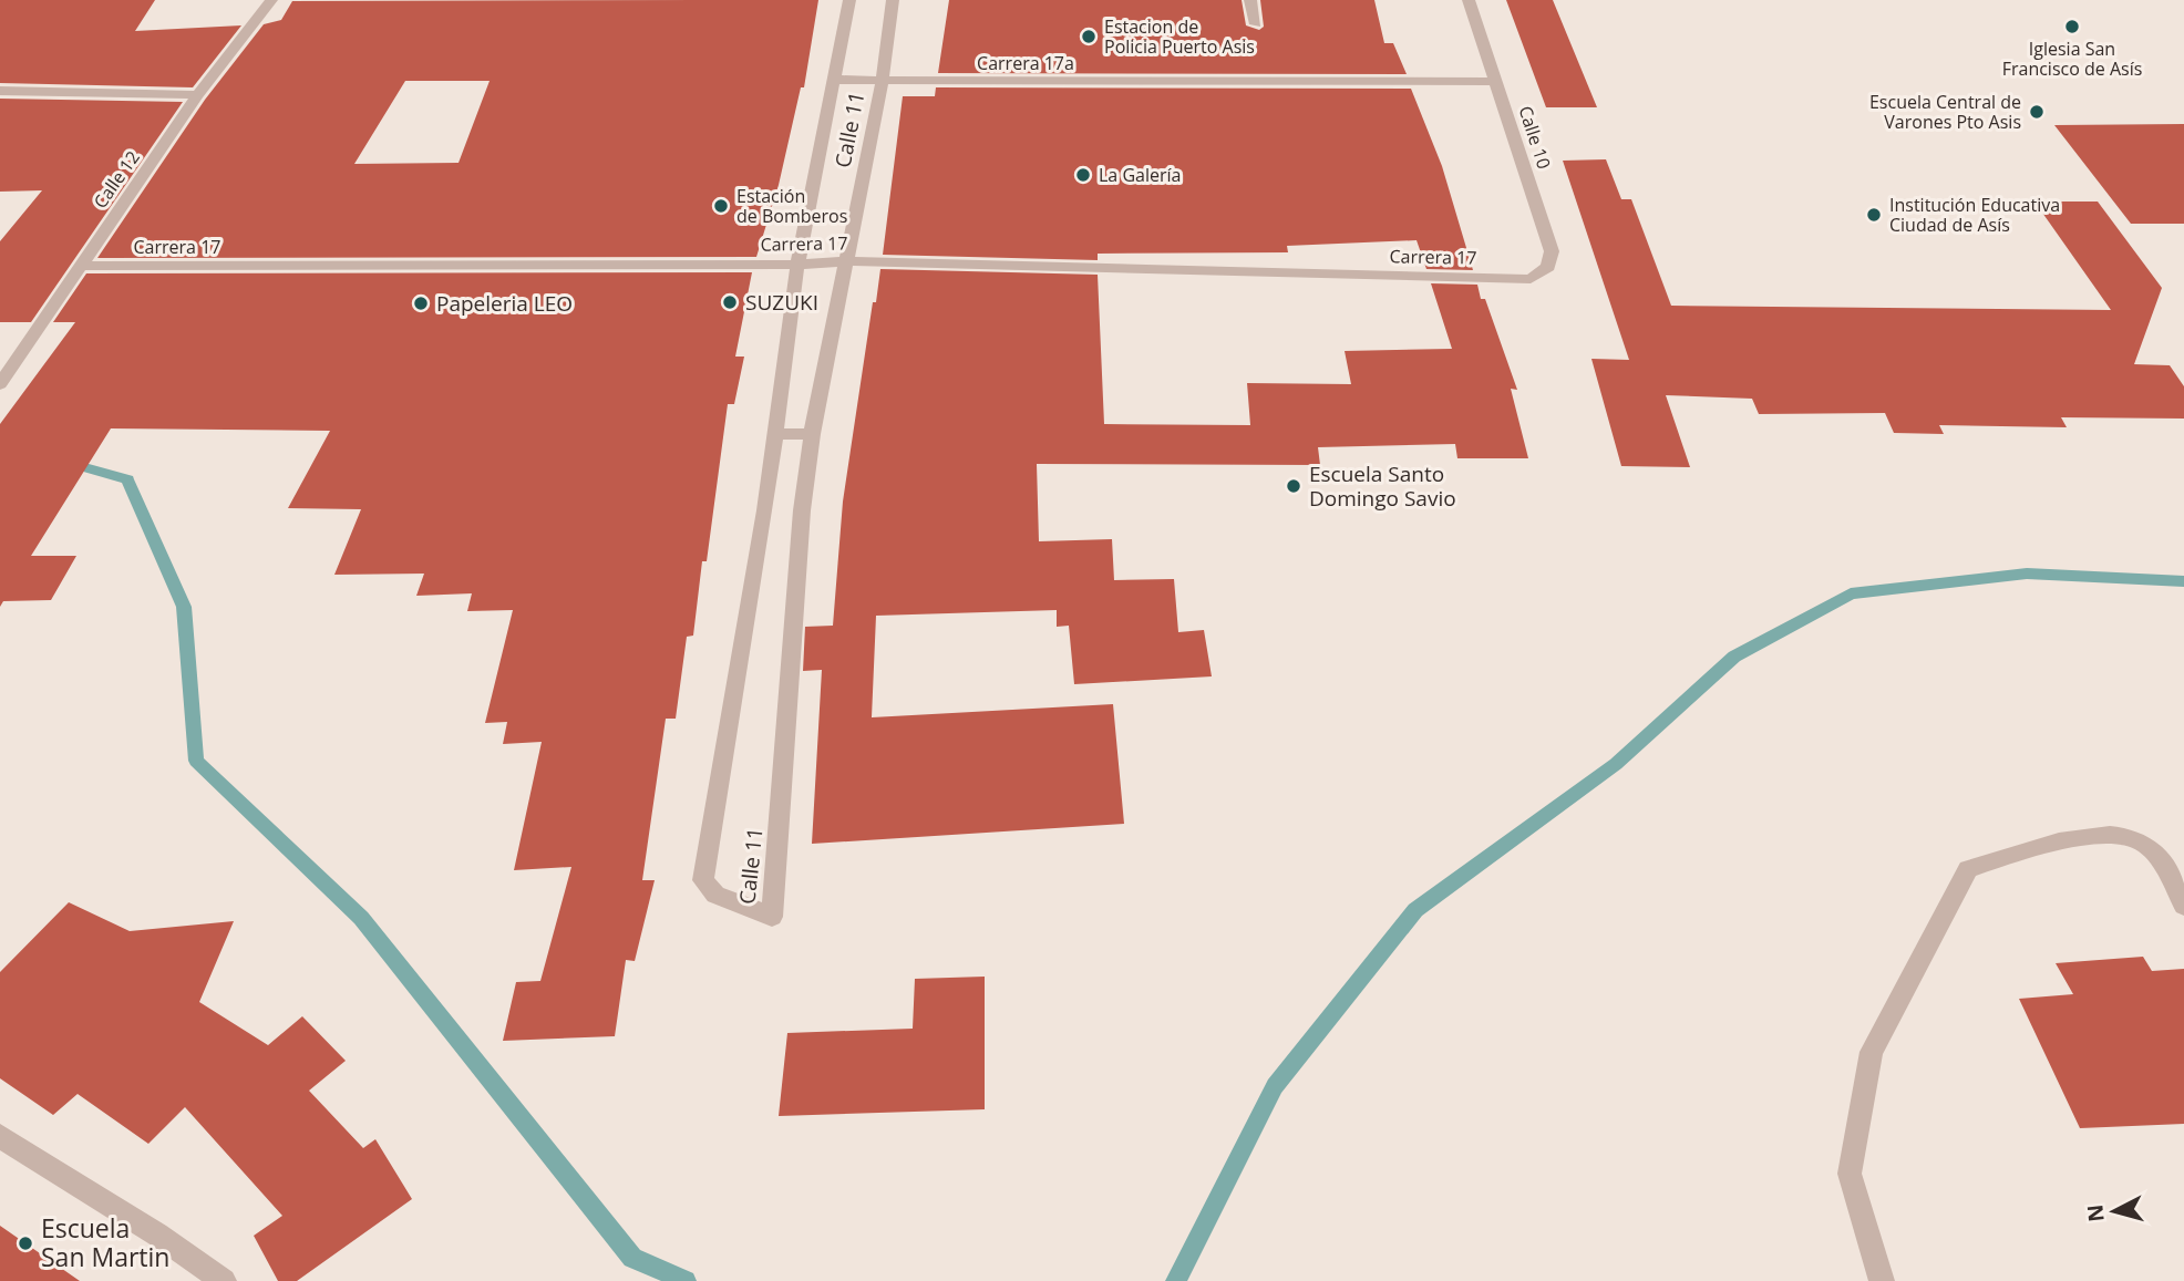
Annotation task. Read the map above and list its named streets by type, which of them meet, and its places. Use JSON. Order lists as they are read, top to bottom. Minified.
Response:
{"streets":{"street":["Carrera 17a","Calle 11","Calle 10","Calle 12","Carrera 17"]},"crossings":[["Carrera 17a","Calle 11"],["Carrera 17a","Calle 10"],["Calle 11","Carrera 17"],["Calle 10","Carrera 17"],["Calle 12","Carrera 17"]],"places":["Iglesia San Francisco de Asís","Estacion de Policia Puerto Asis","Escuela Central de Varones Pto Asis","La Galería","Estación de Bomberos","Institución Educativa Ciudad de Asís","SUZUKI","Papeleria LEO","Escuela Santo Domingo Savio","Escuela San Martin"],"north":"left"}
